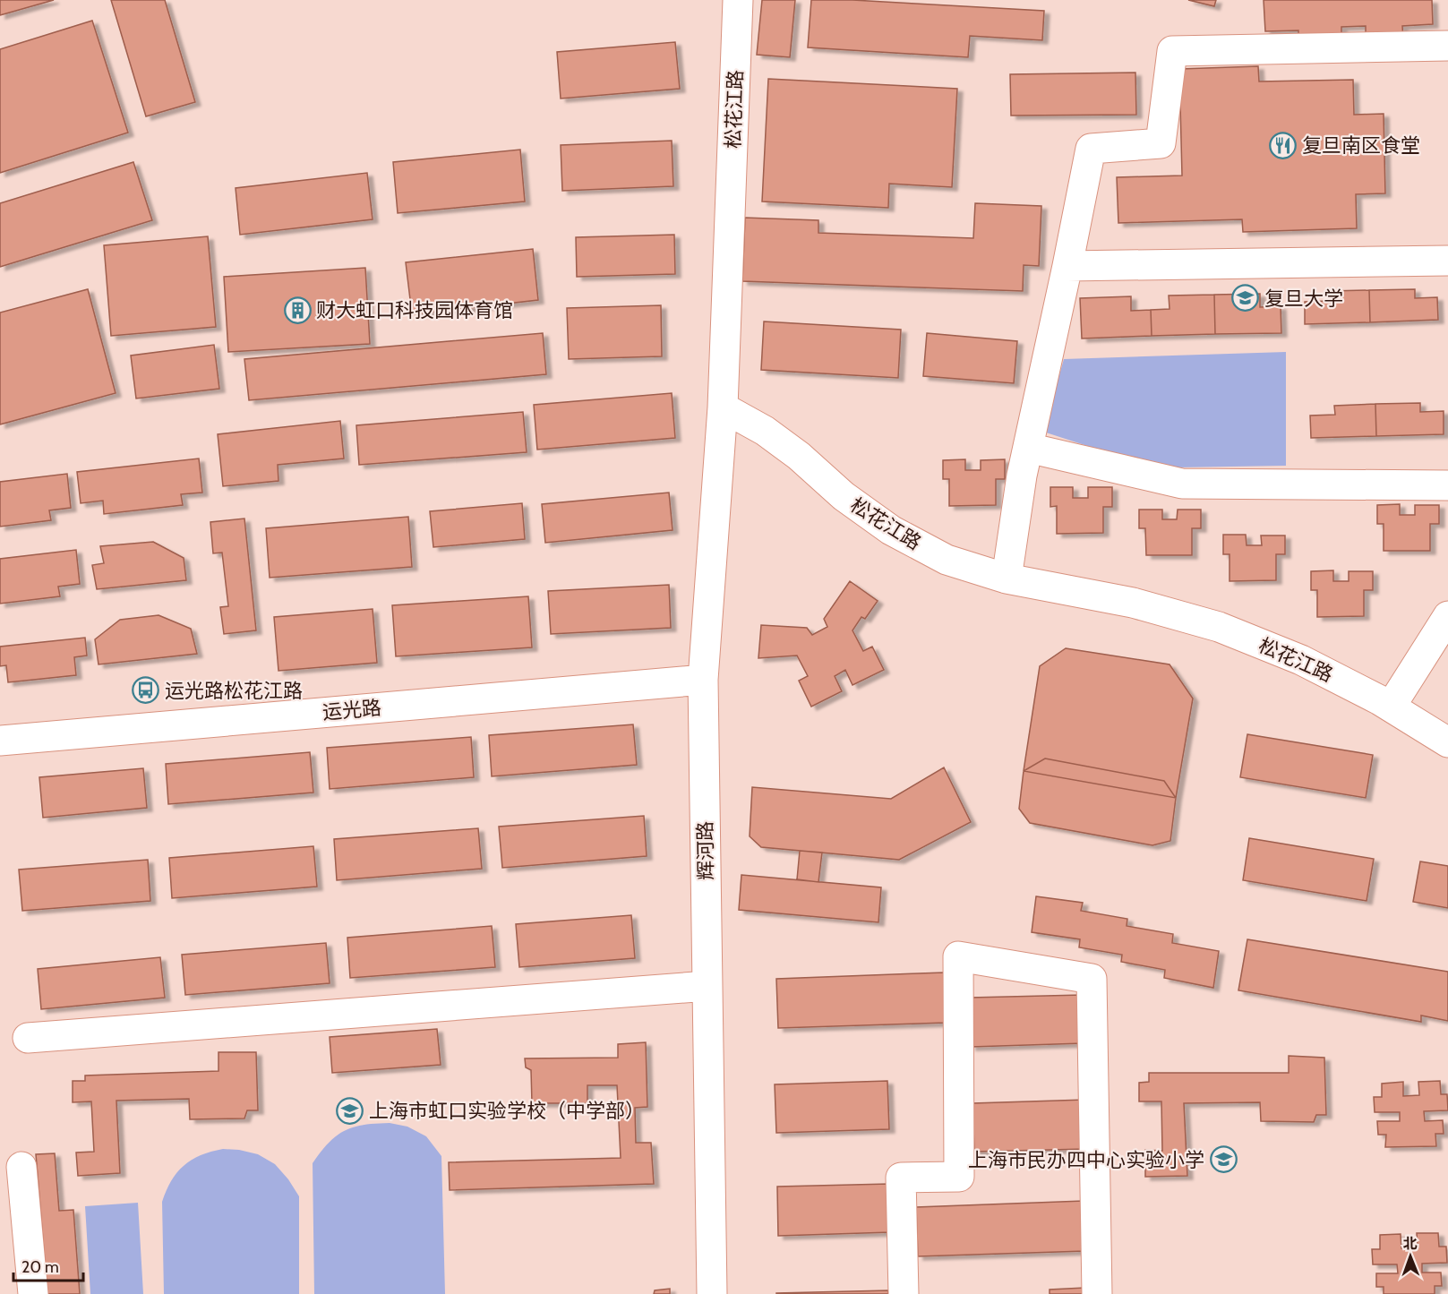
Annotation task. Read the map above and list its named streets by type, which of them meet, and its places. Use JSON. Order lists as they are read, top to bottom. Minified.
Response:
{"streets":{"street":["松花江路","运光路","辉河路"]},"crossings":[["松花江路","辉河路"],["运光路","辉河路"]],"places":{"restaurant":["复旦南区食堂"],"school or university":["复旦大学","上海市虹口实验学校（中学部）","上海市民办四中心实验小学"],"building":["财大虹口科技园体育馆"],"bus stop":["运光路松花江路"]},"scale_bar":"20 m","north":"top"}
